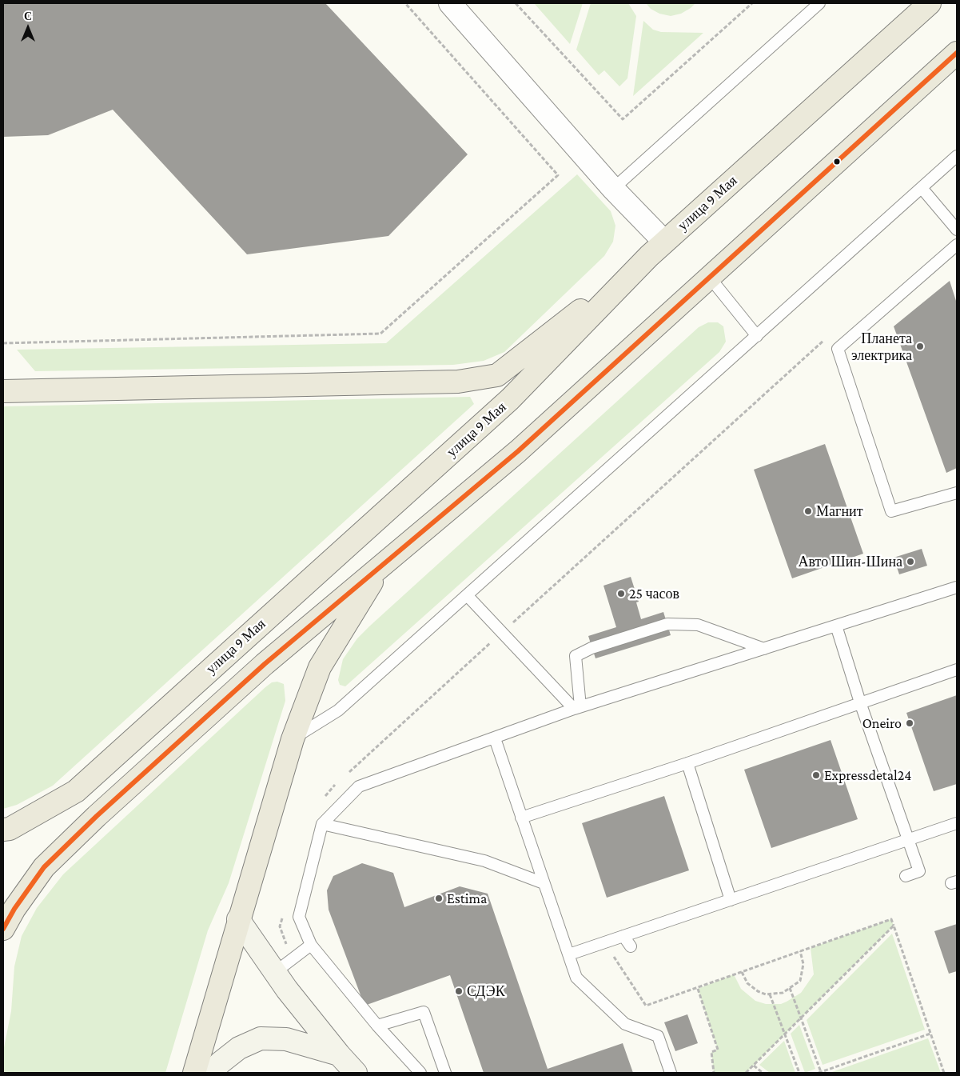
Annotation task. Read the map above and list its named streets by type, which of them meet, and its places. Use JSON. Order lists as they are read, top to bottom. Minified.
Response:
{"streets":{"main road":["улица 9 Мая"]},"places":["Планета электрика","Магнит","Авто Шин-Шина","25 часов","Oneiro","Expressdetal24","Estima","СДЭК"],"north":"top"}
